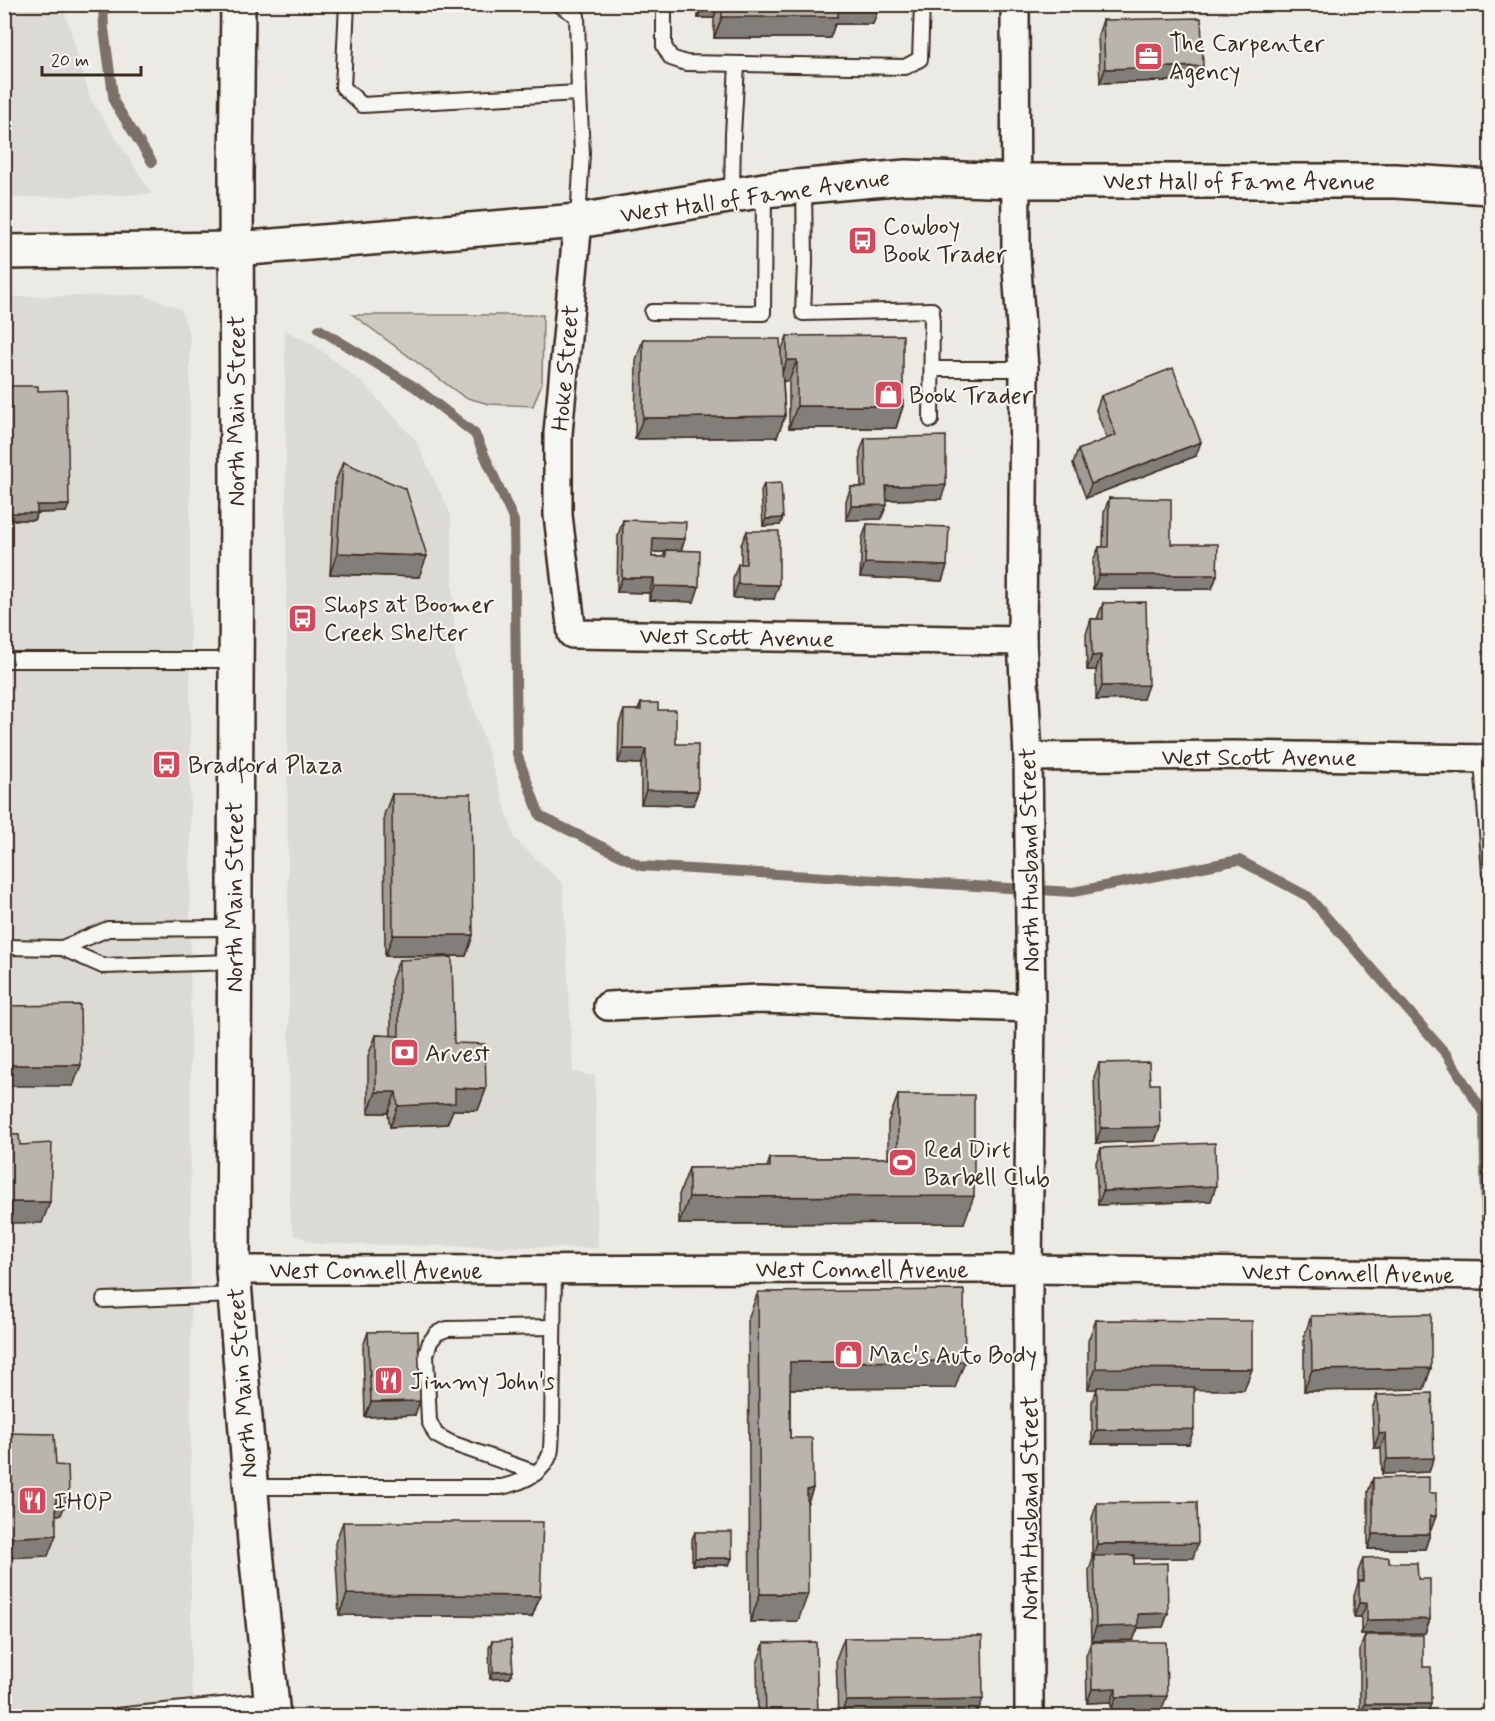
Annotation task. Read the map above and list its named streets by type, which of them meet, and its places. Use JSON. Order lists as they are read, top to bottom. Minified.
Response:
{"streets":{"main road":["West Hall of Fame Avenue","North Main Street"],"street":["Hoke Street","West Scott Avenue","North Husband Street","West Connell Avenue"]},"crossings":[["West Hall of Fame Avenue","Hoke Street"],["West Hall of Fame Avenue","North Main Street"],["West Hall of Fame Avenue","North Husband Street"],["Hoke Street","West Scott Avenue"],["North Main Street","West Connell Avenue"],["West Scott Avenue","North Husband Street"],["North Husband Street","West Connell Avenue"]],"places":{"office":["The Carpenter Agency"],"bus stop":["Cowboy Book Trader","Shops at Boomer Creek Shelter","Bradford Plaza"],"shop":["Book Trader","Mac's Auto Body"],"bank":["Arvest"],"sports":["Red Dirt Barbell Club"],"restaurant":["Jimmy John's","IHOP"]},"scale_bar":"20 m"}
